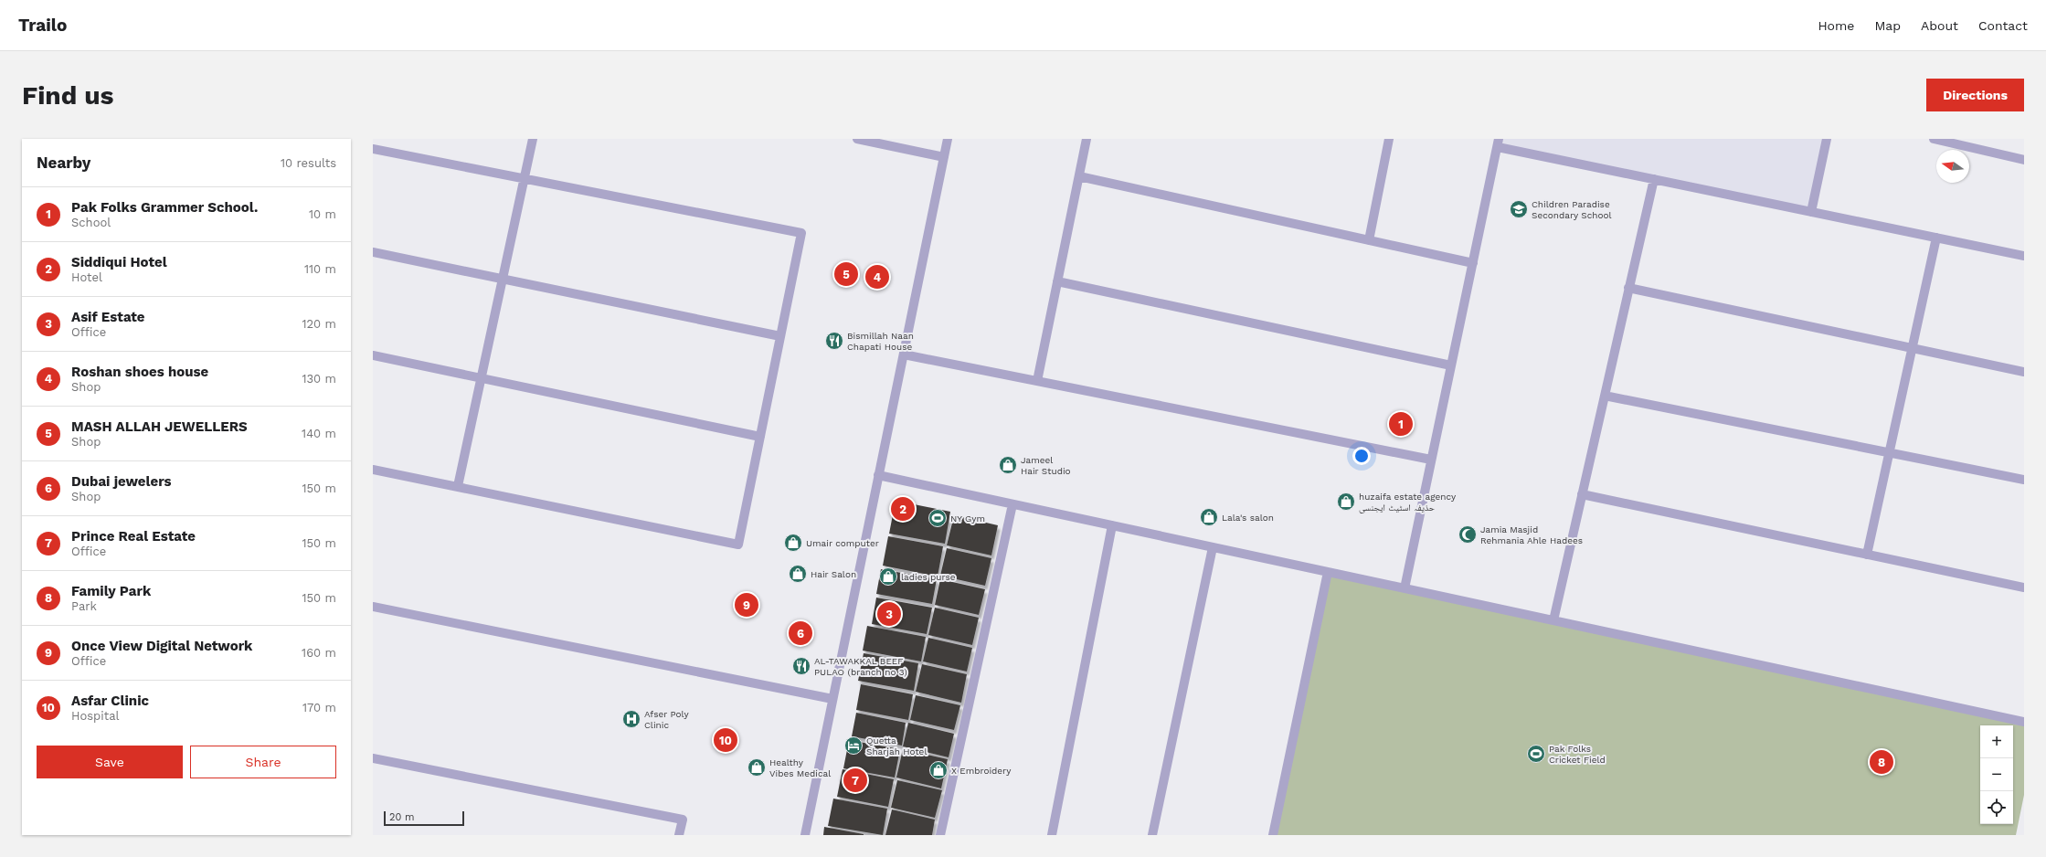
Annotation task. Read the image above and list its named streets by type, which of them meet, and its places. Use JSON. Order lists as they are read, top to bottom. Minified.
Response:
{"places":{"school or university":["Children Paradise Secondary School"],"restaurant":["Bismillah Naan Chapati House","AL-TAWAKKAL BEEF PULAO (branch no 3)"],"shop":["Jameel Hair Studio","huzaifa estate agency حذیفہ اسٹیٹ ایجنسی","Lala's salon","Umair computer","Hair Salon","ladies purse","Healthy Vibes Medical","X Embroidery"],"sports":["NY Gym","Pak Folks Cricket Field"],"mosque":["Jamia Masjid Rehmania Ahle Hadees"],"hospital":["Afser Poly Clinic"],"hotel":["Quetta Sharjah Hotel"]},"scale_bar":"20 m","north":"left","page":{"header":"Trailo","nav":["Home","Map","About","Contact"],"buttons":["Directions",["Save","Share"]],"title":"Find us","heading":["Nearby","10 results"],"list":[{"mark":"1","name":"Pak Folks Grammer School.","note":"School","value":"10 m"},{"mark":"2","name":"Siddiqui Hotel","note":"Hotel","value":"110 m"},{"mark":"3","name":"Asif Estate","note":"Office","value":"120 m"},{"mark":"4","name":"Roshan shoes house","note":"Shop","value":"130 m"},{"mark":"5","name":"MASH ALLAH JEWELLERS","note":"Shop","value":"140 m"},{"mark":"6","name":"Dubai jewelers","note":"Shop","value":"150 m"},{"mark":"7","name":"Prince Real Estate","note":"Office","value":"150 m"},{"mark":"8","name":"Family Park","note":"Park","value":"150 m"},{"mark":"9","name":"Once View Digital Network","note":"Office","value":"160 m"},{"mark":"10","name":"Asfar Clinic","note":"Hospital","value":"170 m"}],"pins":["5","4","1","2","9","3","6","10","8","7"],"map_buttons":["+","−"],"scale":"20 m"}}
